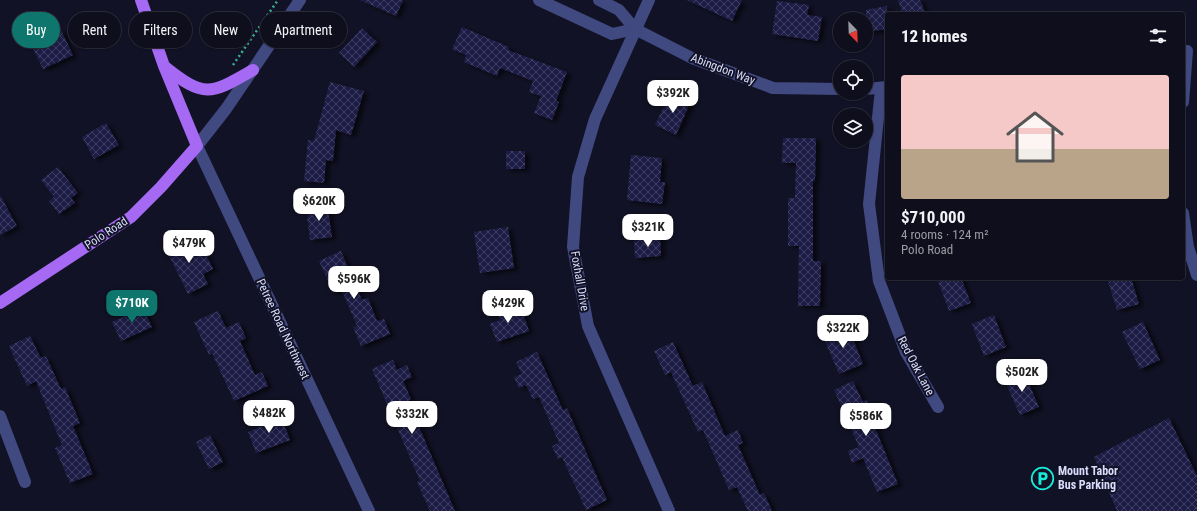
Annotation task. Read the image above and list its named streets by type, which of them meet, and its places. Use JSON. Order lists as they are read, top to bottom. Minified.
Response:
{"streets":{"main road":["Polo Road"],"street":["Abingdon Way","Foxhall Drive","Petree Road Northwest","Red Oak Lane"]},"crossings":[["Abingdon Way","Foxhall Drive"],["Polo Road","Petree Road Northwest"]],"places":{"parking":["Mount Tabor Bus Parking"]},"north":"bottom right","page":{"chip":["Buy","Rent","Filters","New","Apartment"],"heading":"12 homes","list":[{"name":"$710,000","note":"4 rooms · 124 m² · Polo Road"}],"price":["$392K","$620K","$321K","$479K","$596K","$710K","$429K","$322K","$502K","$482K","$332K","$586K"]}}
